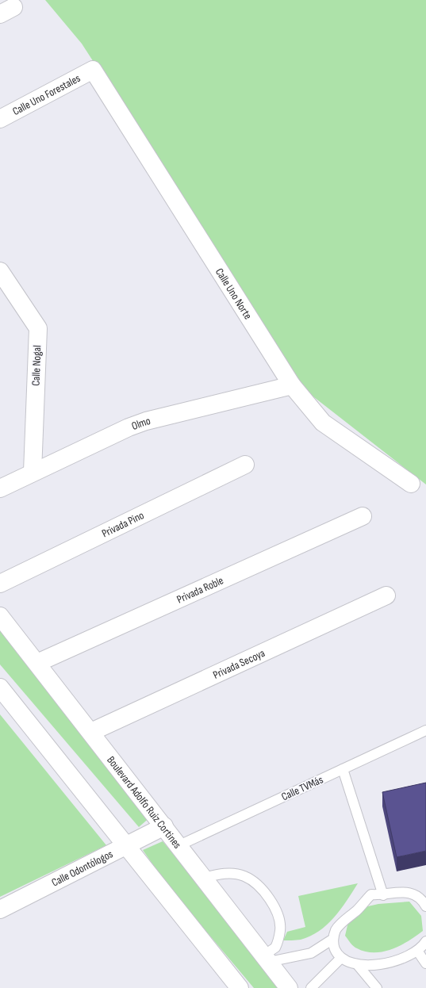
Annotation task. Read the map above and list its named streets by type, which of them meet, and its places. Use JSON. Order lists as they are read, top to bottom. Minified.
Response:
{"streets":{"street":["Calle Uno Forestales","Calle Uno Norte","Calle Nogal","Olmo","Privada Pino","Privada Roble","Privada Secoya","Boulevard Adolfo Ruiz Cortines","Calle Odontólogos"],"lane":["Calle TVMás"]},"crossings":[["Calle Uno Forestales","Calle Uno Norte"],["Calle Uno Norte","Olmo"],["Calle Nogal","Olmo"],["Privada Roble","Boulevard Adolfo Ruiz Cortines"],["Privada Secoya","Boulevard Adolfo Ruiz Cortines"],["Calle TVMás","Boulevard Adolfo Ruiz Cortines"],["Boulevard Adolfo Ruiz Cortines","Calle Odontólogos"]]}
